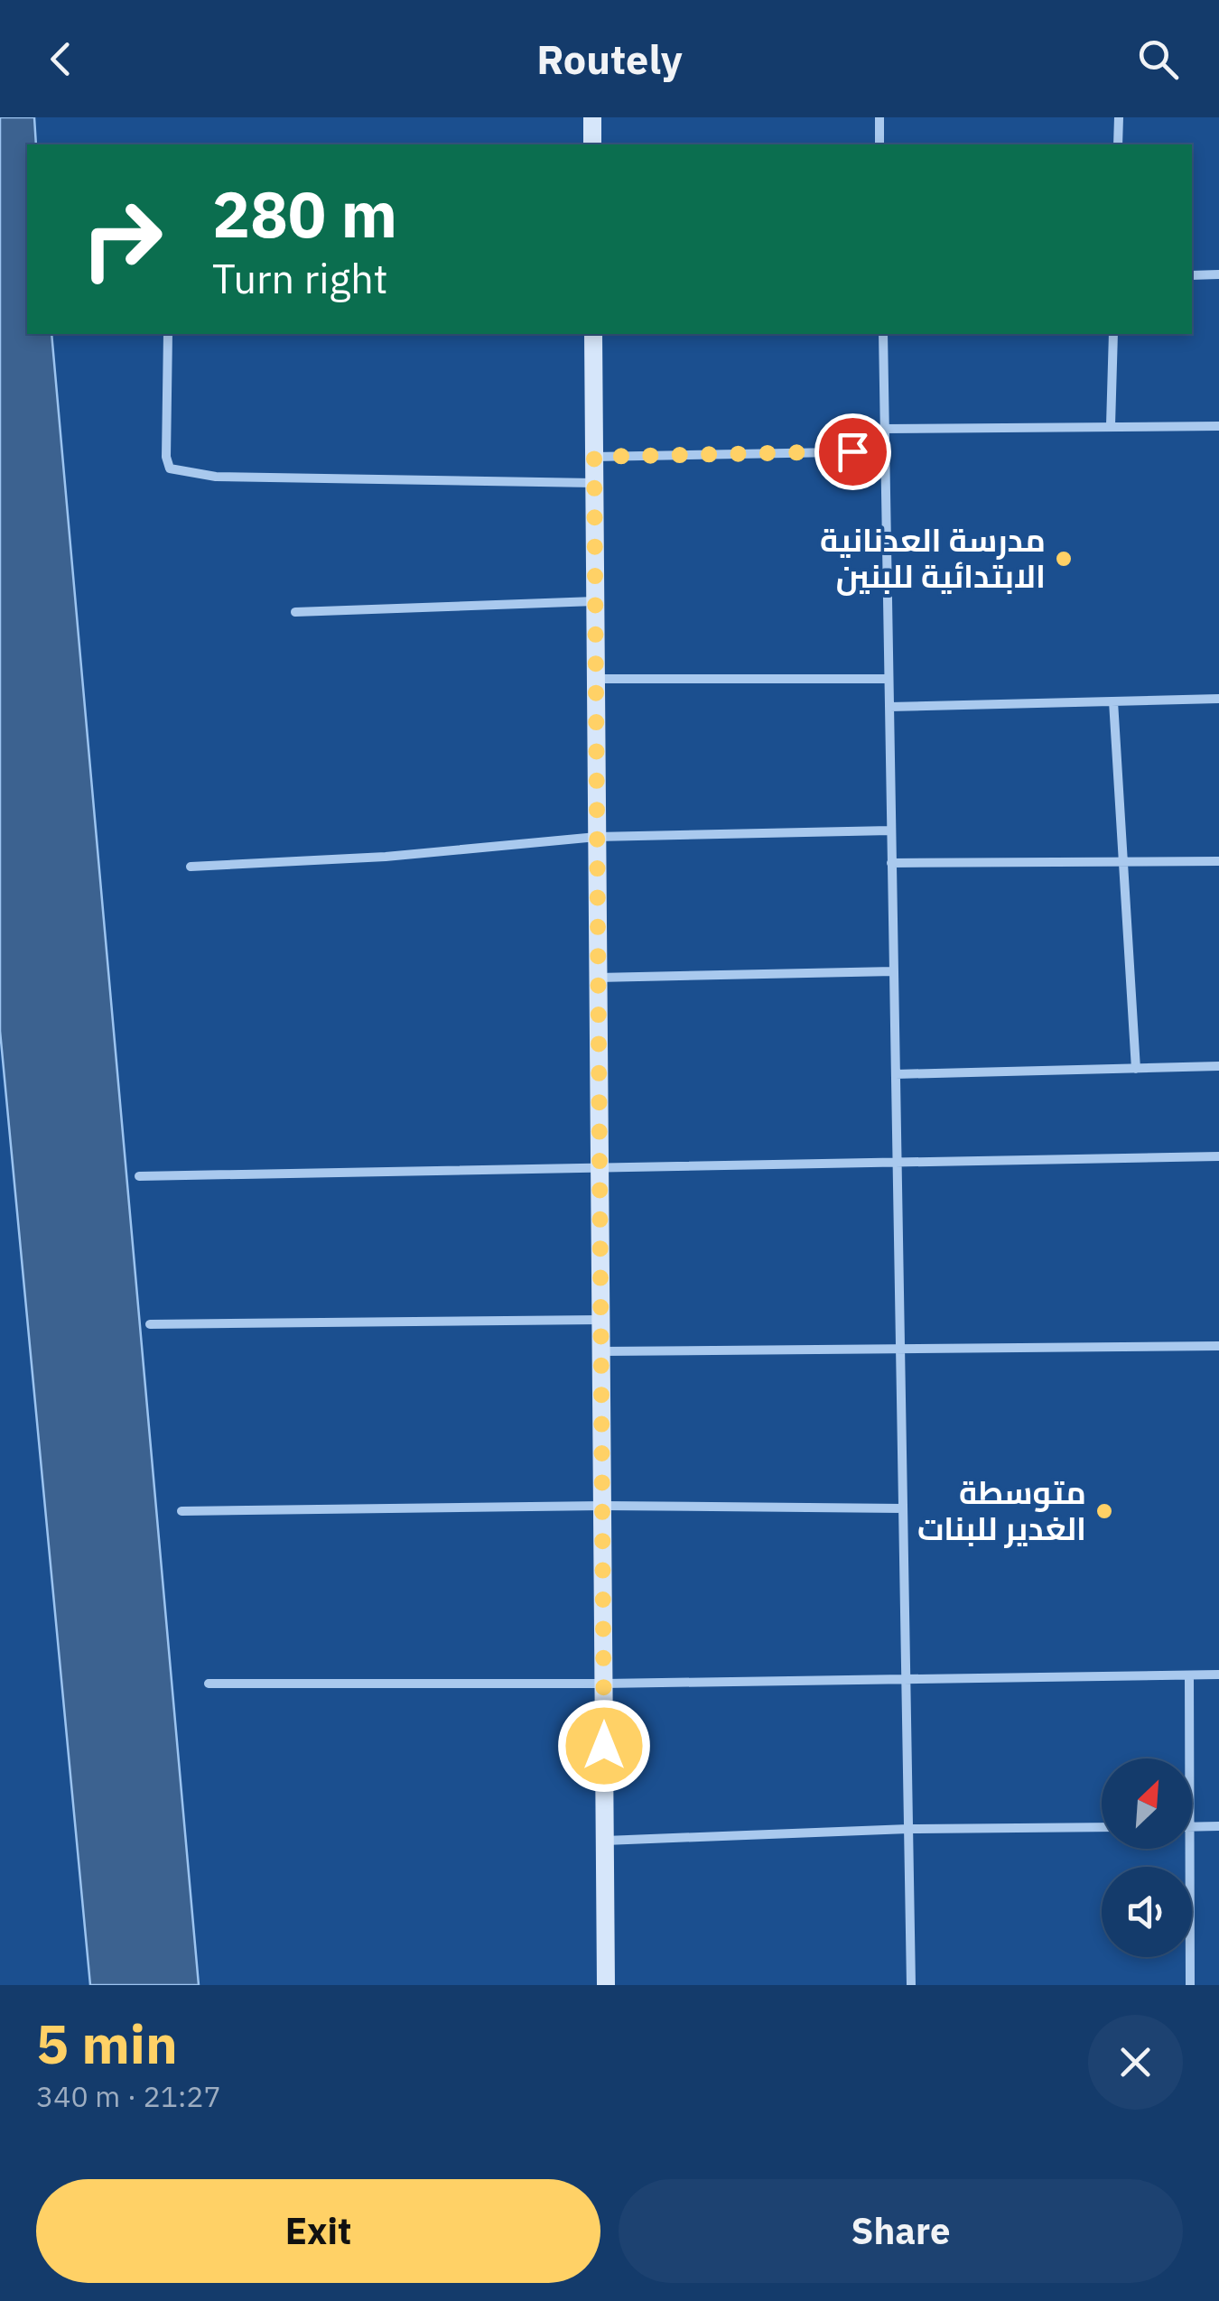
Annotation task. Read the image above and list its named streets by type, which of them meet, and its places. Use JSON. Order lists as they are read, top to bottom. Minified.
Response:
{"places":["مدرسة العدنانية الابتدائية للبنين","متوسطة الغدير للبنات"],"north":"top right","page":{"header":"Routely","turn":["280 m","Turn right"],"heading":["5 min","340 m · 21:27"],"buttons":["Exit","Share"]}}
